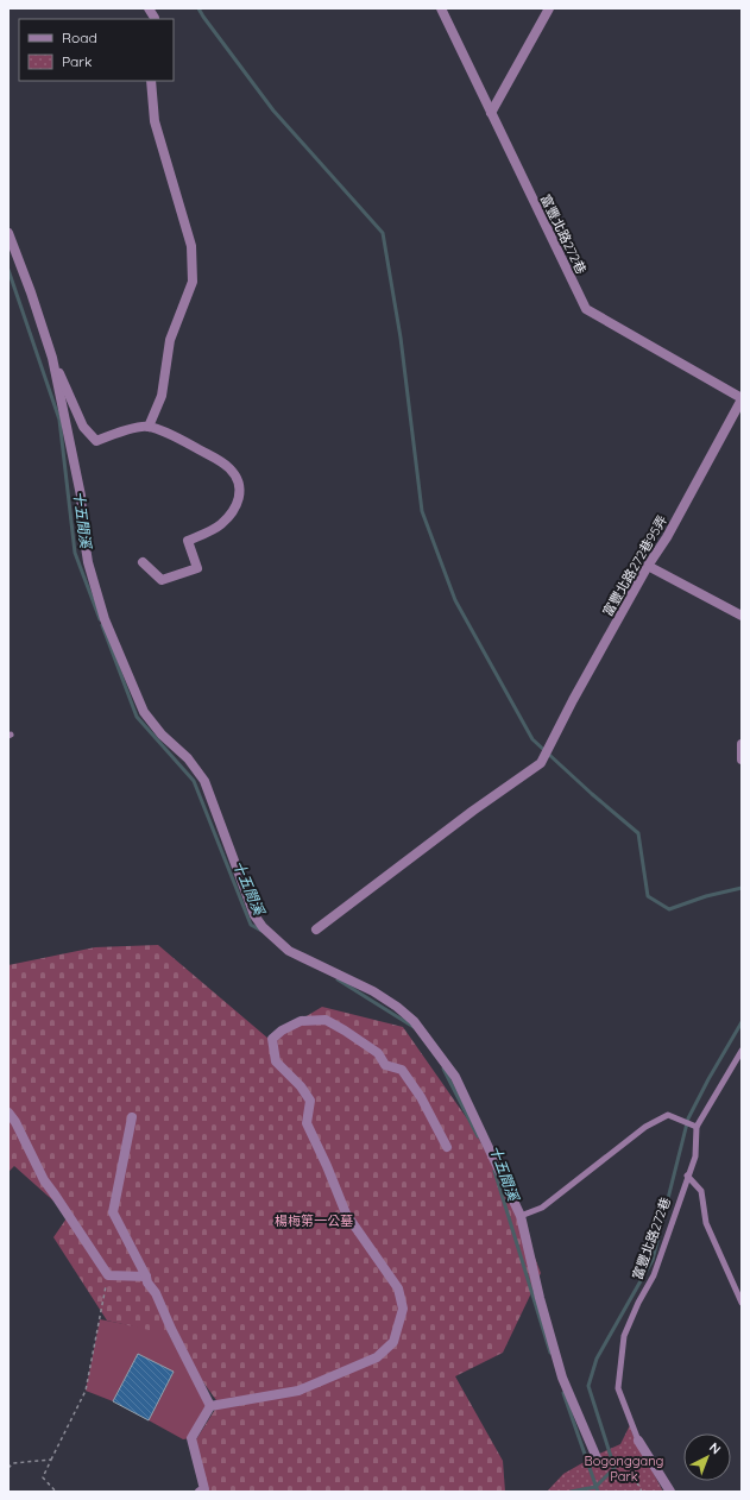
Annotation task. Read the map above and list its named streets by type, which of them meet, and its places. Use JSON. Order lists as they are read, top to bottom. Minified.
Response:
{"streets":{"street":["富豐北路272巷","富豐北路272巷95弄"]},"crossings":[["富豐北路272巷","富豐北路272巷95弄"]],"water":["十五間溪"],"parks":["楊梅第一公墓","Bogonggang Park"],"legend":["Road","Park"],"north":"top right"}
